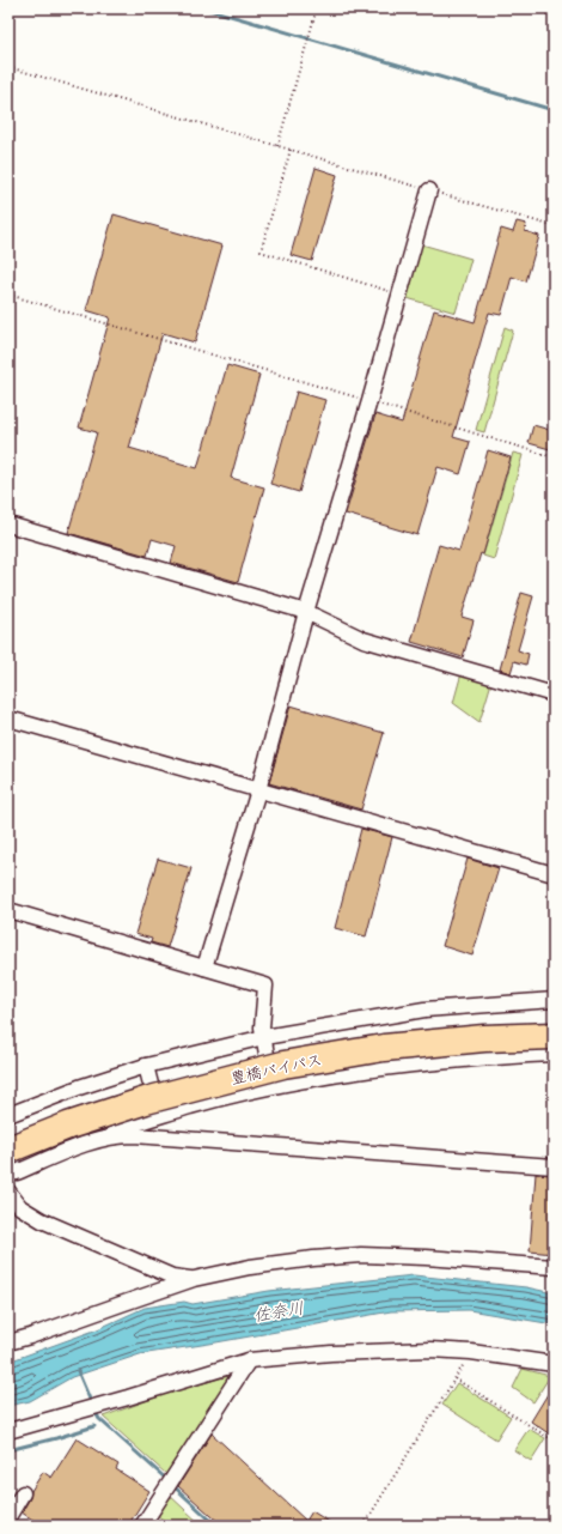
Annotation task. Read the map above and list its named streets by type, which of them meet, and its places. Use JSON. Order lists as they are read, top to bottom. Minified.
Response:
{"streets":{"highway":["豊橋バイパス"]},"water":["佐奈川"]}
